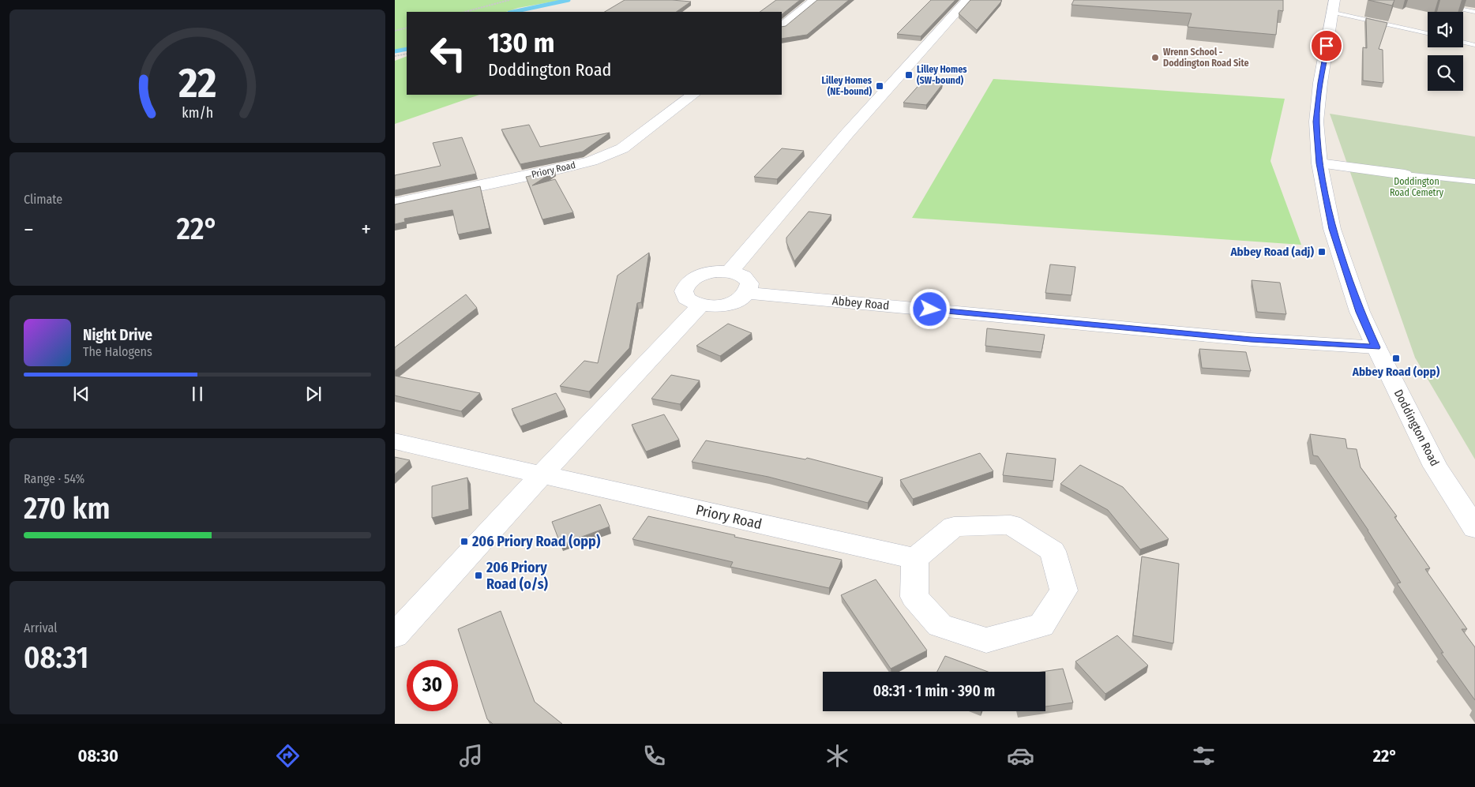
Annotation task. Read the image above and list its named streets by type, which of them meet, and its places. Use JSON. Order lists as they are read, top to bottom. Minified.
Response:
{"streets":{"street":["Priory Road","Abbey Road","Doddington Road"]},"crossings":[["Abbey Road","Doddington Road"]],"parks":["Doddington Road Cemetry"],"places":{"other":["Wrenn School - Doddington Road Site"],"transit":["Lilley Homes (SW-bound)","Lilley Homes (NE-bound)","Abbey Road (adj)","Abbey Road (opp)","206 Priory Road (opp)","206 Priory Road (o/s)"]},"page":{"turn":["130 m","Doddington Road"],"tile":["Climate",["Range · 54%","270 km"],["Arrival","08:31"]],"heat":["−","22°","+"],"song":["Night Drive","The Halogens"],"limit":"30","trip":"08:31 · 1 min · 390 m","tabs":["08:30","22°"],"gauge":["22","km/h"]}}
